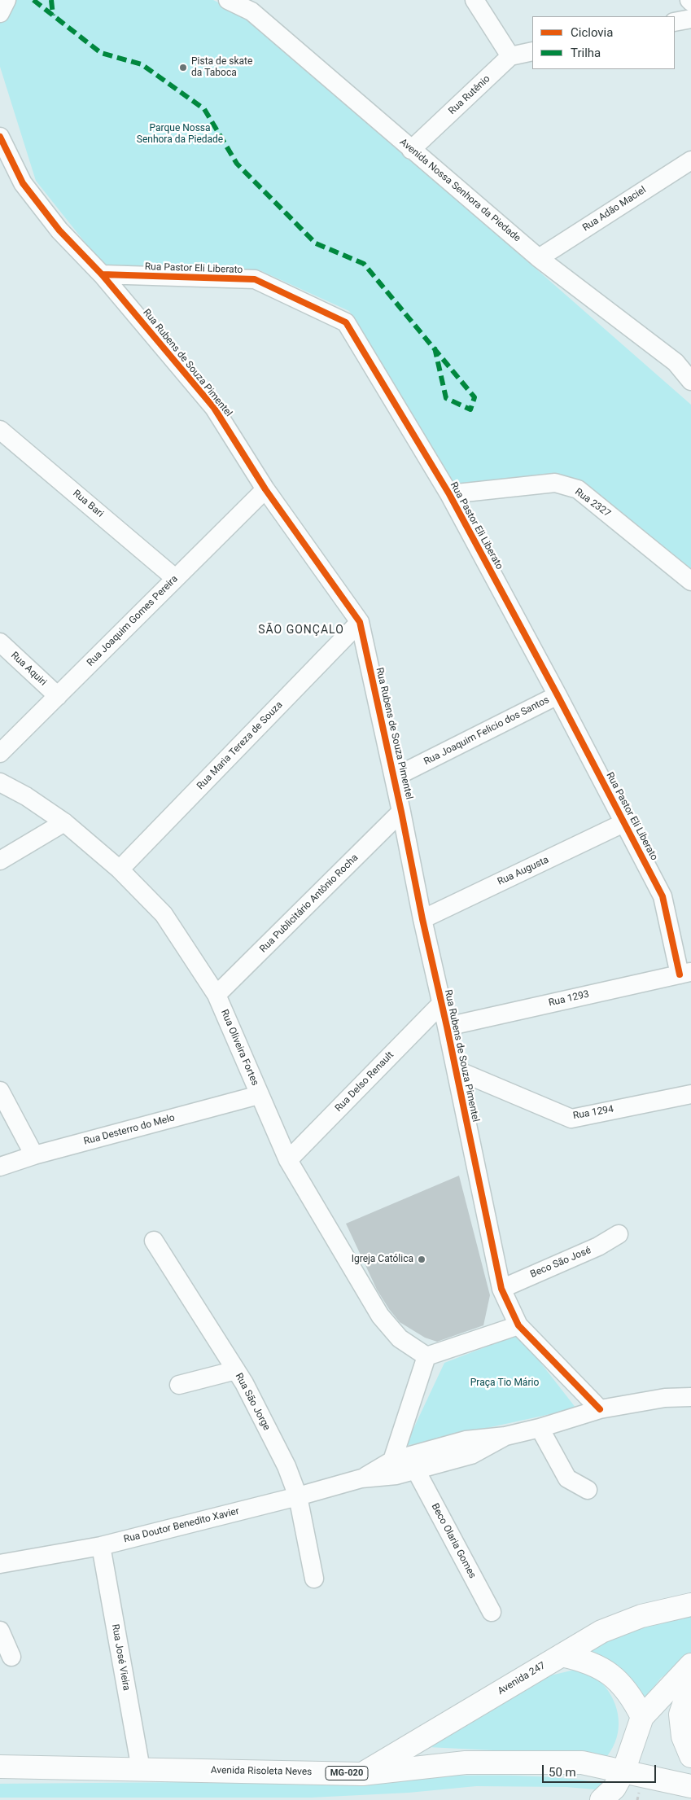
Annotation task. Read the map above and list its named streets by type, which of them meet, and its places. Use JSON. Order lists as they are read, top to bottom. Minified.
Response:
{"streets":{"main road":["Avenida 247","Avenida Risoleta Neves","MG-020"],"street":["Rua Rutênio","Avenida Nossa Senhora da Piedade","Rua Adão Maciel","Rua Pastor Eli Liberato","Rua Rubens de Souza Pimentel","Rua 2327","Rua Bari","Rua Joaquim Gomes Pereira","Rua Aquiri","Rua Joaquim Felicio dos Santos","Rua Maria Tereza de Souza","Rua Augusta","Rua Publicitário Antônio Rocha","Rua 1293","Rua Oliveira Fortes","Rua Delso Renault","Rua 1294","Rua Desterro do Melo","Beco São José","Rua São Jorge","Rua Doutor Benedito Xavier","Beco Olaria Gomes","Rua José Vieira"]},"crossings":[["Rua Rutênio","Avenida Nossa Senhora da Piedade"],["Avenida Nossa Senhora da Piedade","Rua Adão Maciel"],["Rua Pastor Eli Liberato","Rua Rubens de Souza Pimentel"],["Rua Pastor Eli Liberato","Rua 2327"],["Rua Pastor Eli Liberato","Rua Joaquim Felicio dos Santos"],["Rua Pastor Eli Liberato","Rua Augusta"],["Rua Pastor Eli Liberato","Rua 1293"],["Rua Rubens de Souza Pimentel","Rua Joaquim Gomes Pereira"],["Rua Rubens de Souza Pimentel","Rua Joaquim Felicio dos Santos"],["Rua Rubens de Souza Pimentel","Rua Maria Tereza de Souza"],["Rua Rubens de Souza Pimentel","Rua Augusta"],["Rua Rubens de Souza Pimentel","Rua Publicitário Antônio Rocha"],["Rua Rubens de Souza Pimentel","Rua 1293"],["Rua Rubens de Souza Pimentel","Rua Delso Renault"],["Rua Rubens de Souza Pimentel","Rua 1294"],["Rua Rubens de Souza Pimentel","Beco São José"],["Rua Rubens de Souza Pimentel","Rua Doutor Benedito Xavier"],["Rua Bari","Rua Joaquim Gomes Pereira"],["Rua Joaquim Gomes Pereira","Rua Aquiri"],["Rua Maria Tereza de Souza","Rua Oliveira Fortes"],["Rua Publicitário Antônio Rocha","Rua Oliveira Fortes"],["Rua Oliveira Fortes","Rua Delso Renault"],["Rua Oliveira Fortes","Rua Desterro do Melo"],["Rua São Jorge","Rua Doutor Benedito Xavier"],["Rua Doutor Benedito Xavier","Beco Olaria Gomes"],["Rua Doutor Benedito Xavier","Rua José Vieira"],["Rua José Vieira","Avenida Risoleta Neves"],["Avenida 247","Avenida Risoleta Neves"]],"districts":["SÃO GONÇALO"],"parks":["Parque Nossa Senhora da Piedade","Praça Tio Mário"],"places":["Pista de skate da Taboca","Igreja Católica"],"legend":["Ciclovia","Trilha"],"scale_bar":"50 m"}
